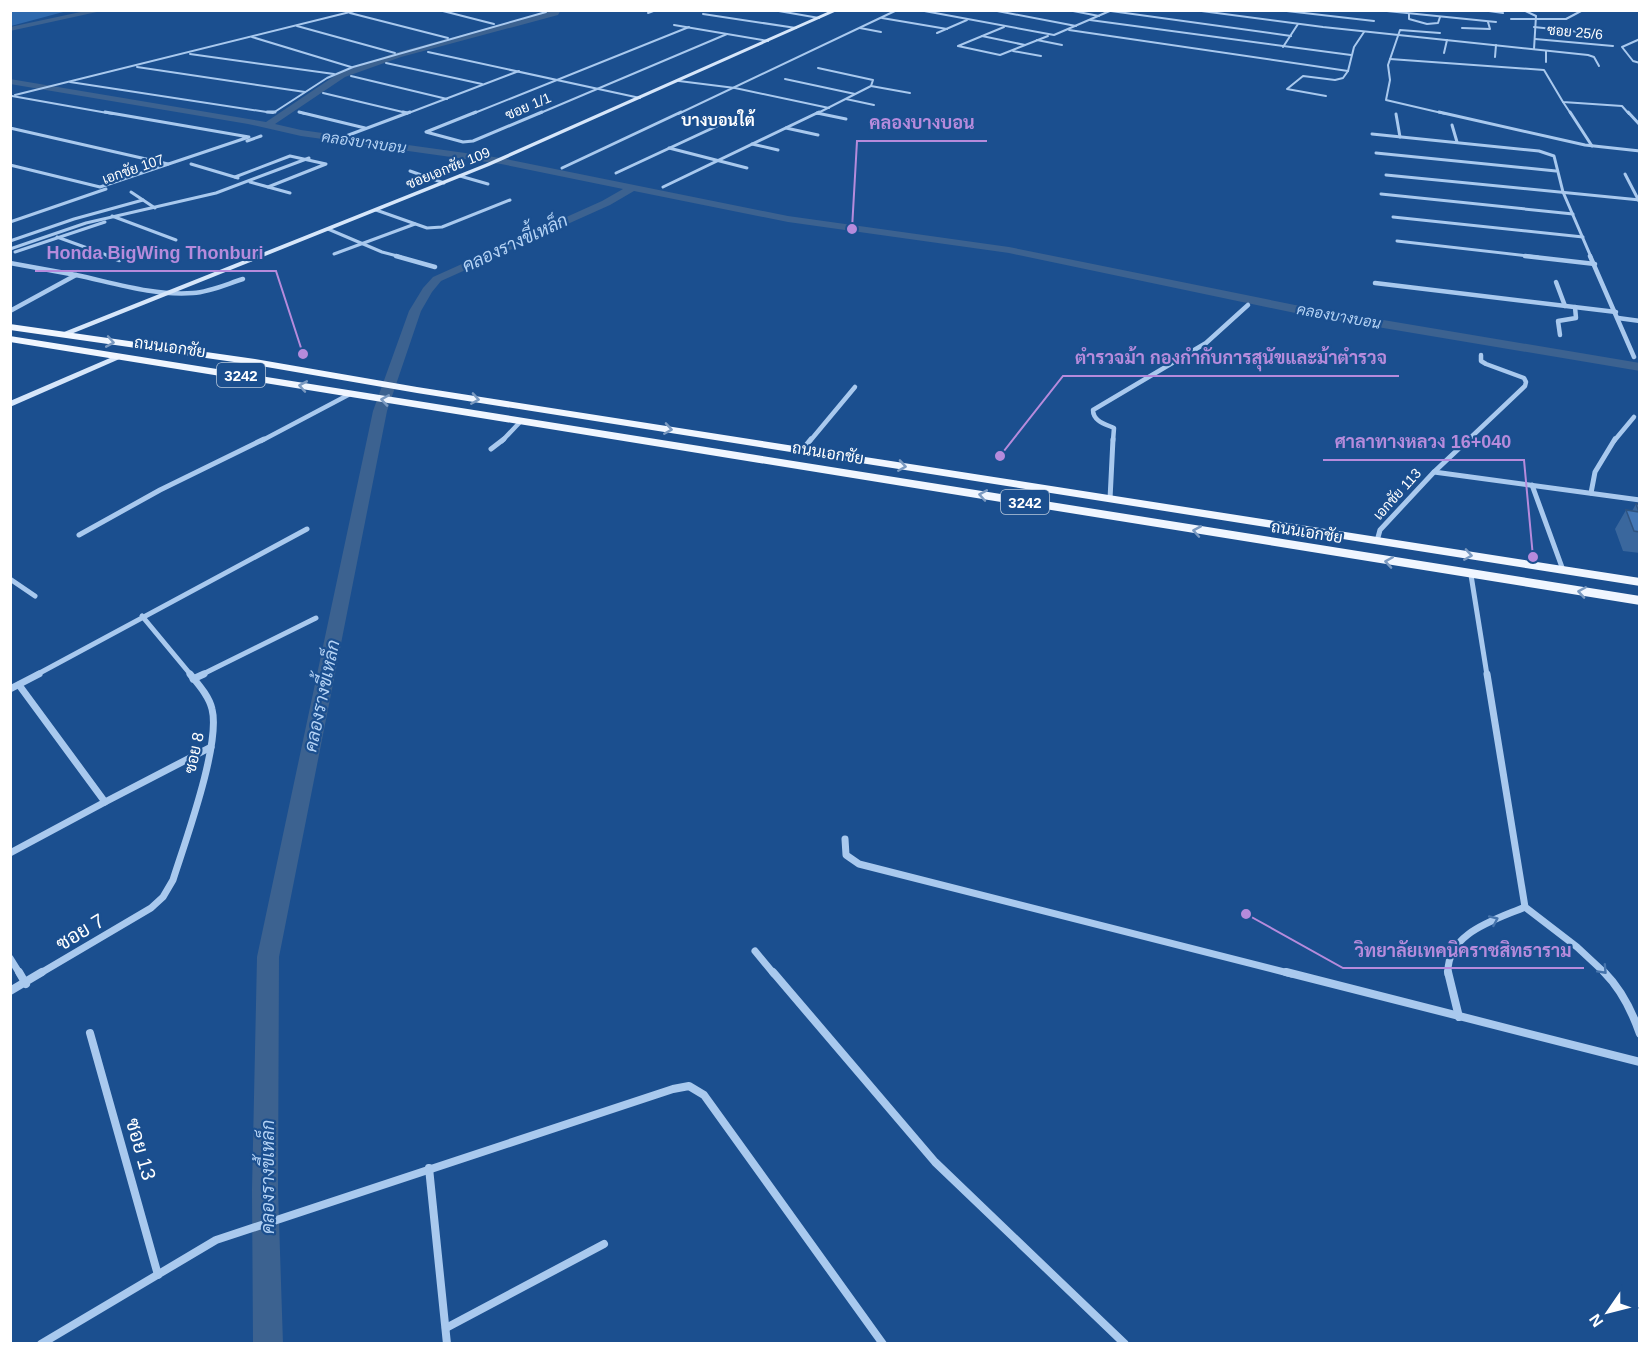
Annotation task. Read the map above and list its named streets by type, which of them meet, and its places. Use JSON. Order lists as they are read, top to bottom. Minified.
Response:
{"streets":{"main road":["ถนนเอกชัย","3242"],"street":["ซอย 25/6","ซอย 1/1","ซอยเอกชัย 109","เอกชัย 107","เอกชัย 113","ซอย 8","ซอย 7","ซอย 13"]},"crossings":[["ซอยเอกชัย 109","ถนนเอกชัย"],["ถนนเอกชัย","เอกชัย 113"],["ซอย 8","ซอย 7"]],"districts":["บางบอนใต้"],"water":["คลองบางบอน","คลองรางขี้เหล็ก"],"places":["คลองบางบอน","Honda BigWing Thonburi","ตำรวจม้า กองกำกับการสุนัขและม้าตำรวจ","ศาลาทางหลวง 16+040","วิทยาลัยเทคนิคราชสิทธาราม"],"north":"bottom left"}
